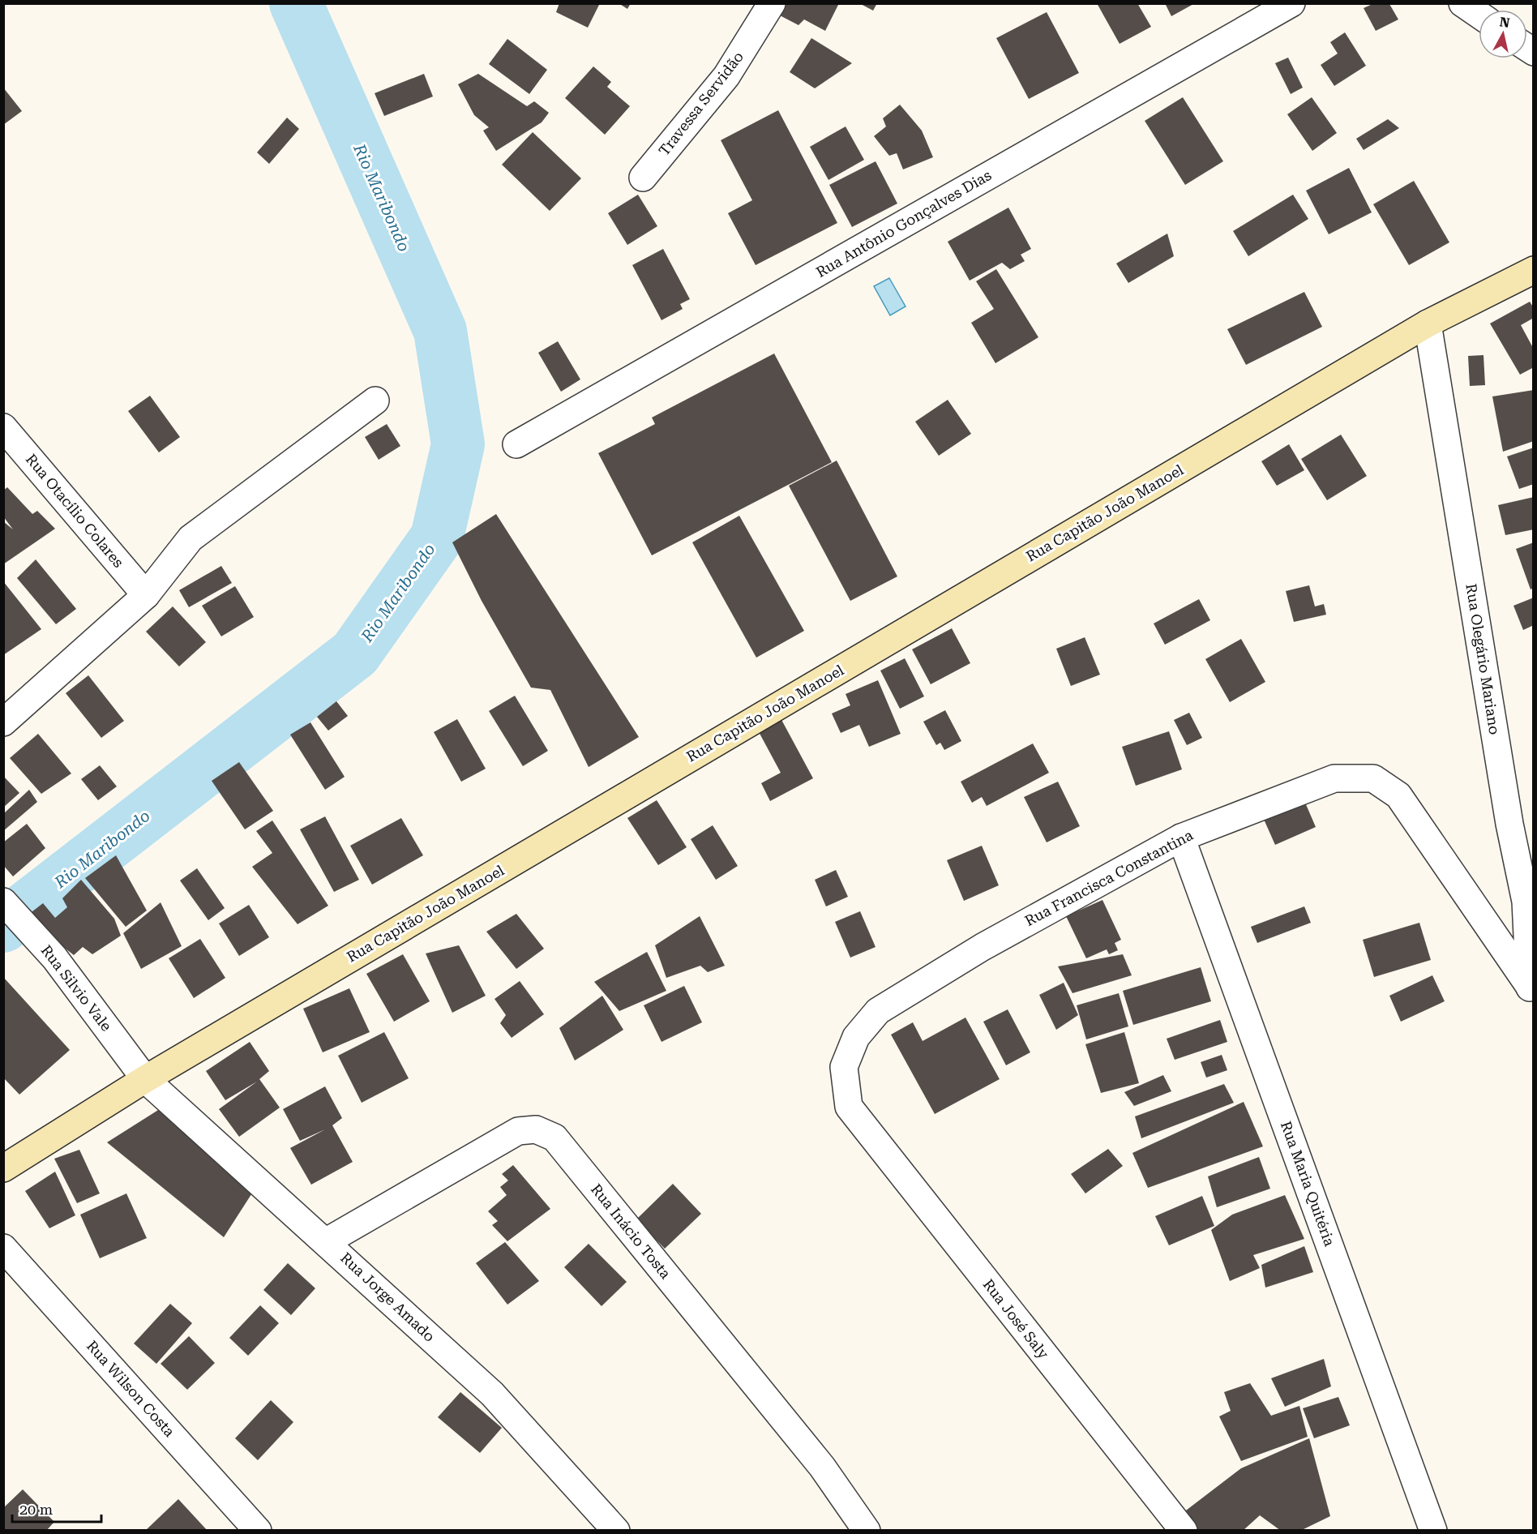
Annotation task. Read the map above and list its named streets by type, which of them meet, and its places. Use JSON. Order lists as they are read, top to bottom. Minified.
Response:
{"streets":{"main road":["Rua Capitão João Manoel"],"street":["Travessa Servidão","Rua Antônio Gonçalves Dias","Rua Otacílio Colares","Rua Olegário Mariano","Rua Francisca Constantina","Rua Silvio Vale","Rua Maria Quitéria","Rua Inácio Tosta","Rua Jorge Amado","Rua José Saly","Rua Wilson Costa"]},"crossings":[["Rua Capitão João Manoel","Rua Olegário Mariano"],["Rua Capitão João Manoel","Rua Silvio Vale"],["Rua Capitão João Manoel","Rua Jorge Amado"],["Rua Olegário Mariano","Rua Francisca Constantina"],["Rua Francisca Constantina","Rua Maria Quitéria"],["Rua Francisca Constantina","Rua José Saly"],["Rua Silvio Vale","Rua Jorge Amado"],["Rua Inácio Tosta","Rua Jorge Amado"]],"water":["Rio Maribondo"],"scale_bar":"20 m","north":"top"}
